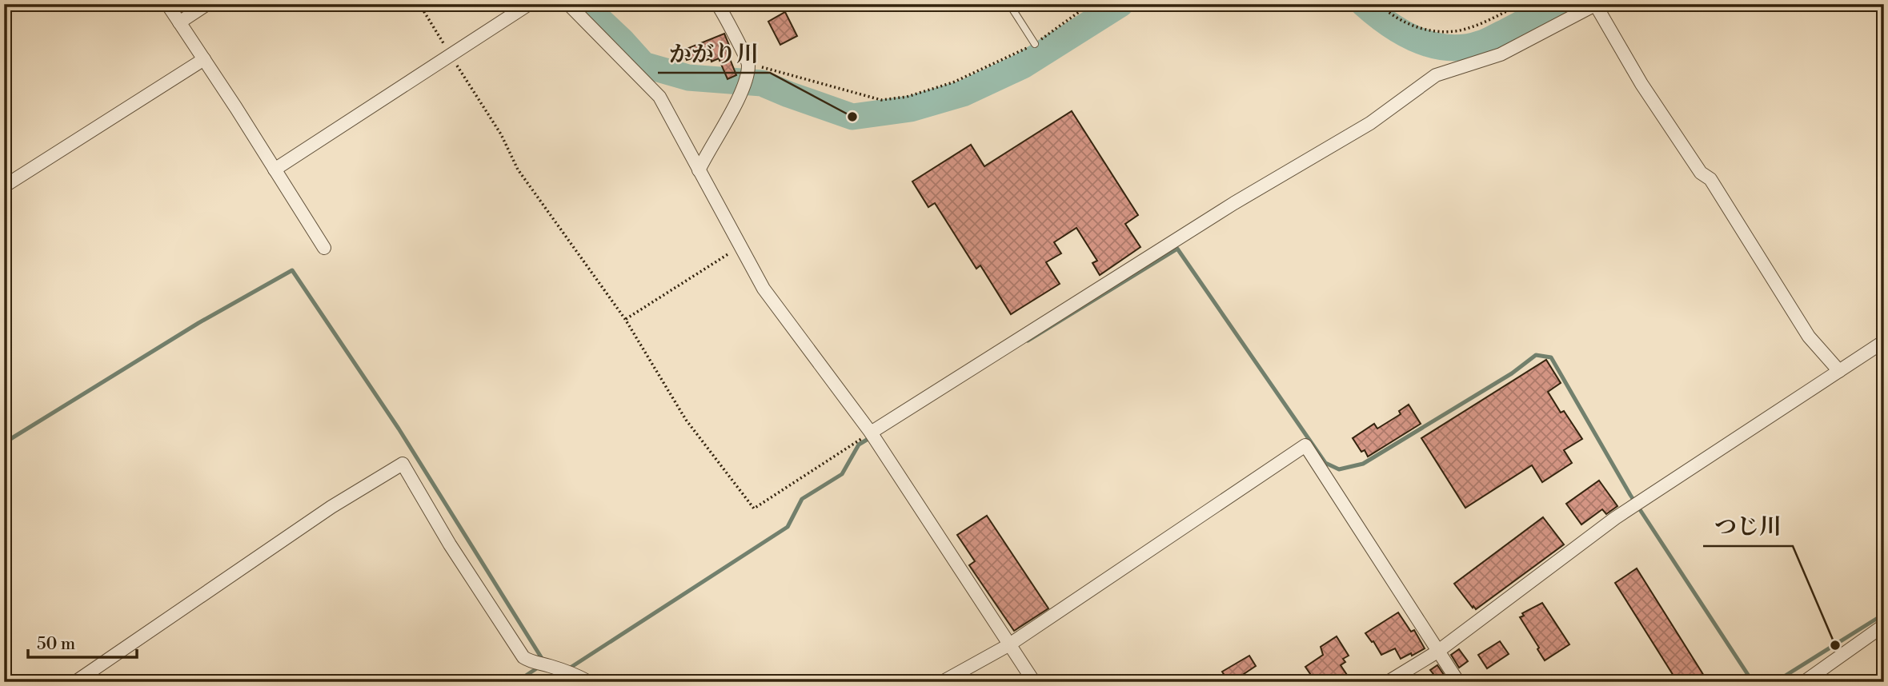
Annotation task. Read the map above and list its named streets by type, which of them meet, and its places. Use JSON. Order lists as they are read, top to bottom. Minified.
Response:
{"places":["かがり川","つじ川"],"scale_bar":"50 m"}
